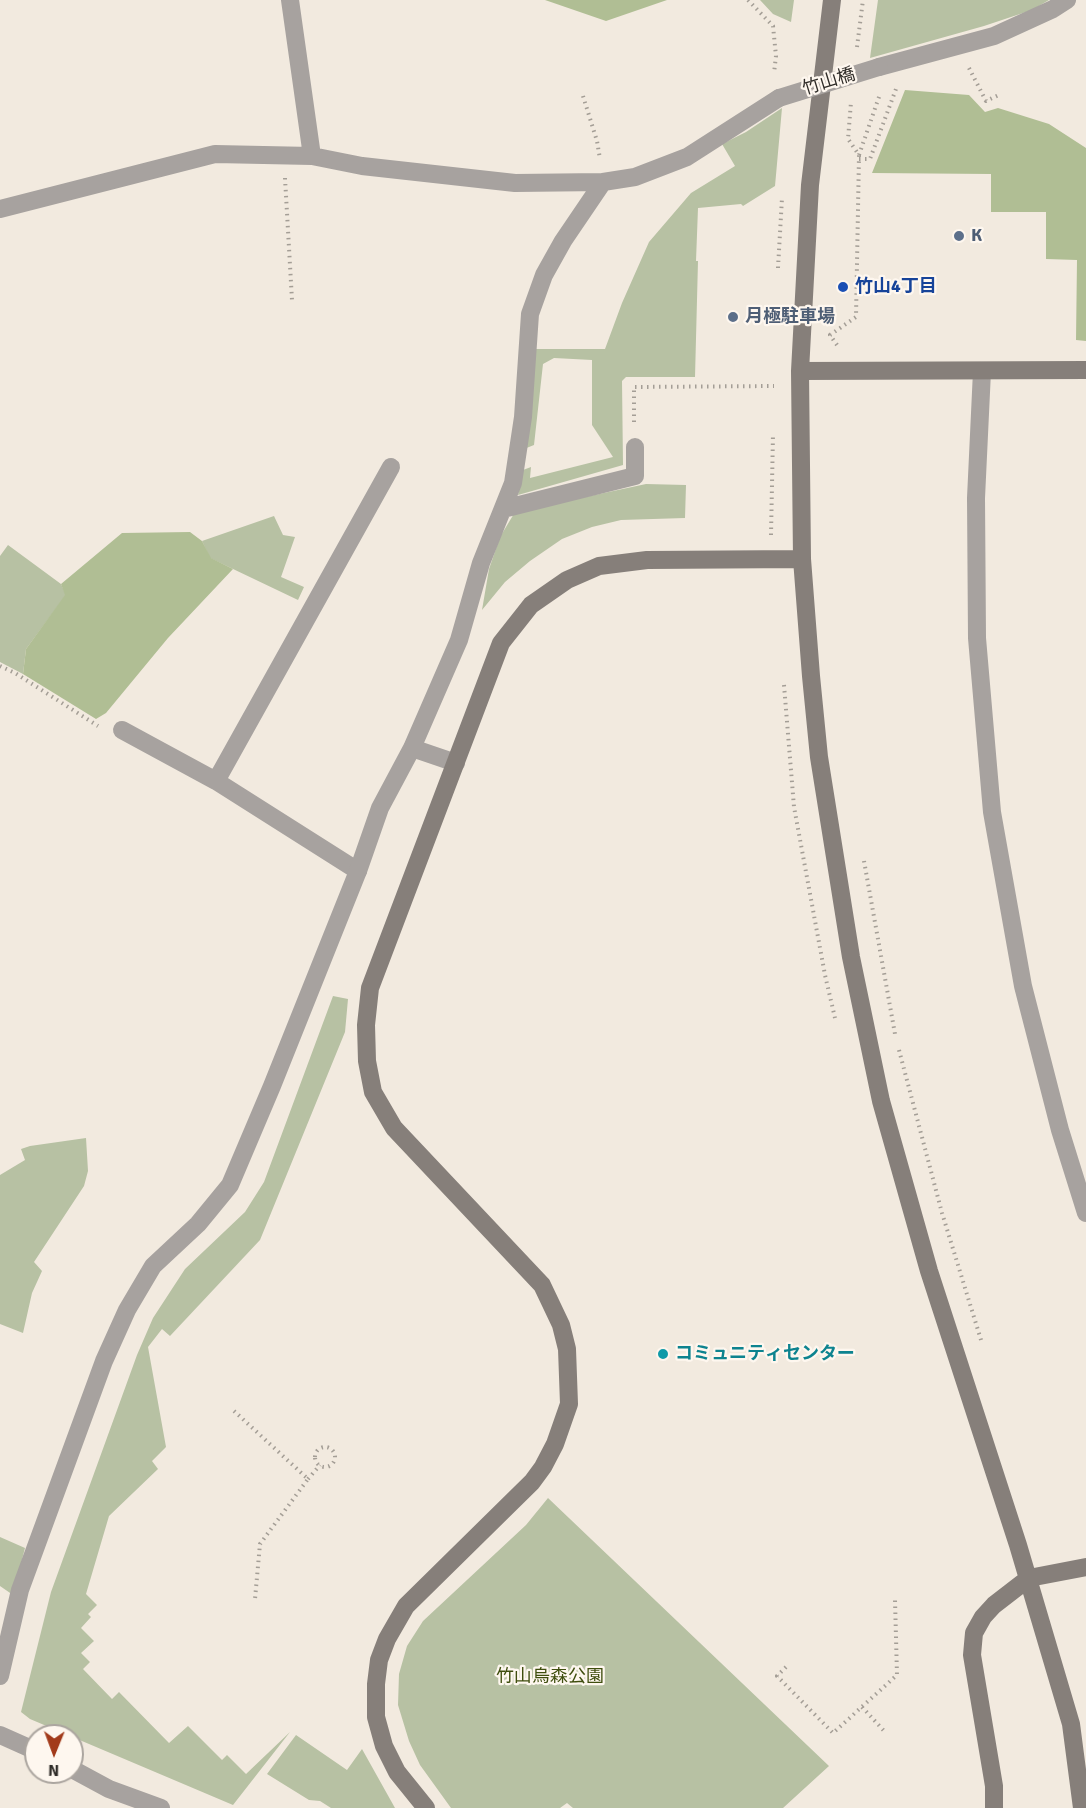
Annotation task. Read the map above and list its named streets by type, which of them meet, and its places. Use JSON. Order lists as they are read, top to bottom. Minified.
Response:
{"streets":{"street":["竹山橋"]},"parks":["竹山烏森公園"],"places":["K","竹山4丁目","月極駐車場","コミュニティセンター"],"north":"bottom"}
